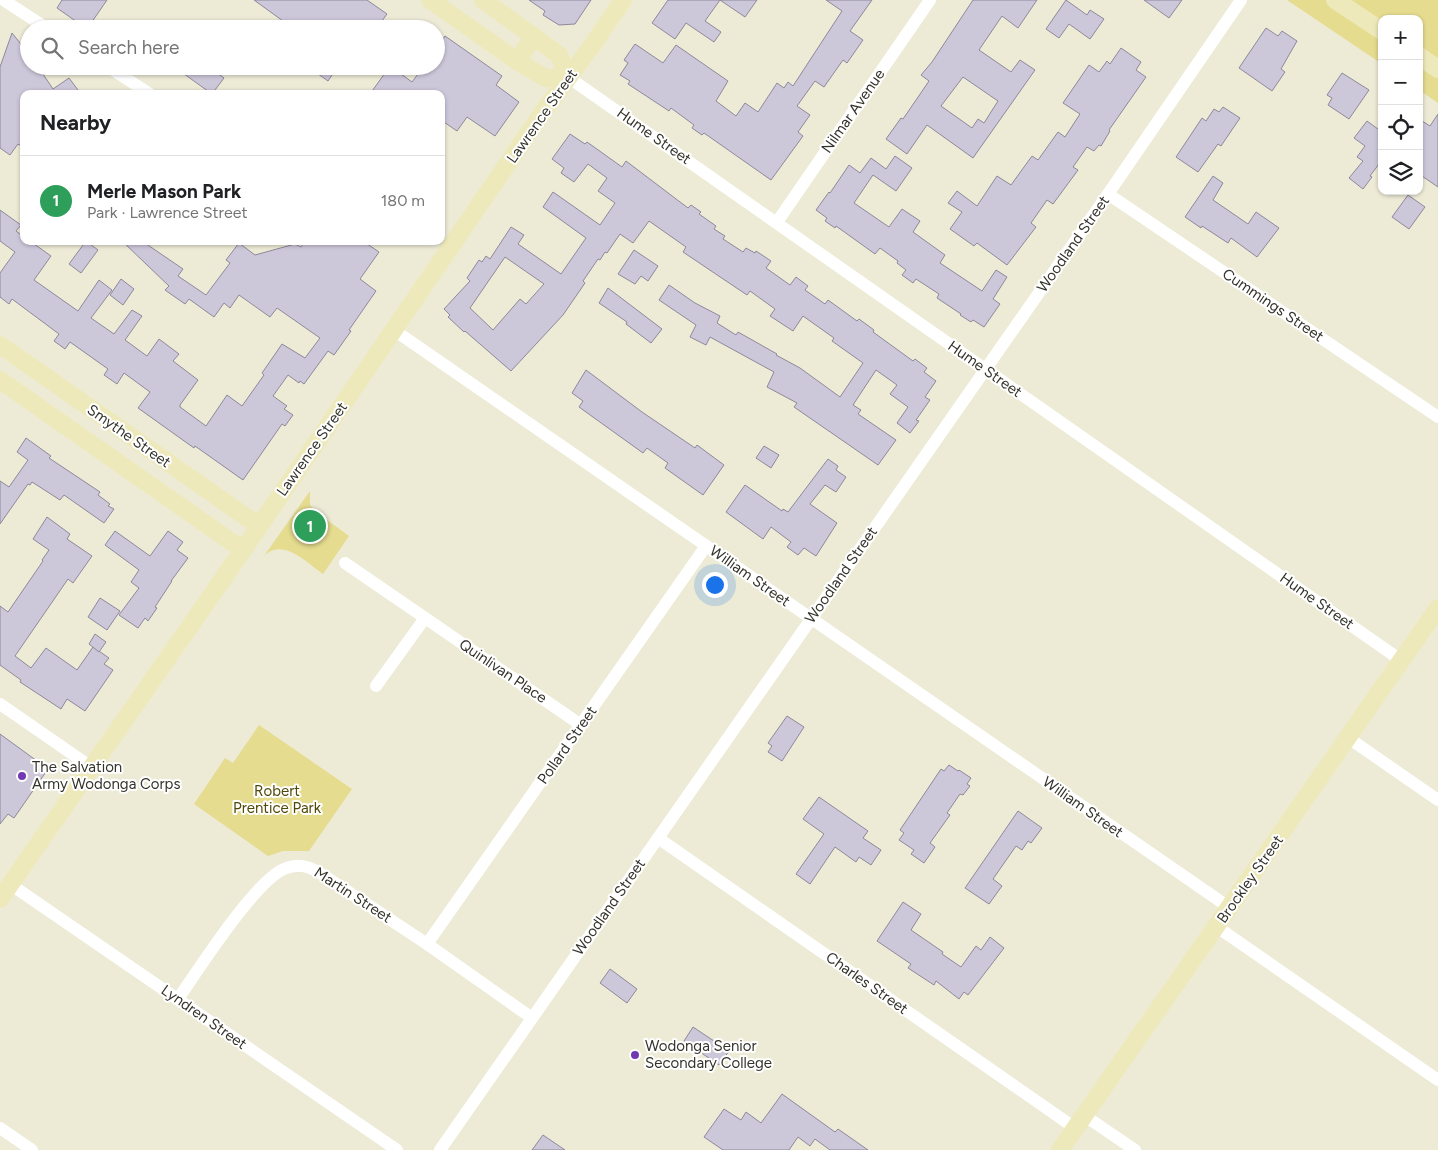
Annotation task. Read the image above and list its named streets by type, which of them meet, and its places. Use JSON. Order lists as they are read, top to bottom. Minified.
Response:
{"streets":{"main road":["Lawrence Street","Smythe Street","Brockley Street"],"street":["Nilmar Avenue","Hume Street","Woodland Street","Cummings Street","William Street","Quinlivan Place","Pollard Street","Martin Street","Charles Street","Lyndren Street"]},"crossings":[["Nilmar Avenue","Hume Street"],["Lawrence Street","Hume Street"],["Lawrence Street","Smythe Street"],["Lawrence Street","William Street"],["Lawrence Street","Lyndren Street"],["Hume Street","Woodland Street"],["Hume Street","Brockley Street"],["Woodland Street","Cummings Street"],["Woodland Street","William Street"],["Woodland Street","Martin Street"],["Woodland Street","Charles Street"],["William Street","Pollard Street"],["William Street","Brockley Street"],["Quinlivan Place","Pollard Street"],["Pollard Street","Martin Street"],["Brockley Street","Charles Street"],["Martin Street","Lyndren Street"]],"parks":["Robert Prentice Park"],"places":["The Salvation Army Wodonga Corps","Wodonga Senior Secondary College"],"page":{"map_buttons":["+","−"],"search":"Search here","heading":"Nearby","list":[{"mark":"1","name":"Merle Mason Park","note":"Park · Lawrence Street","value":"180 m"}],"pins":"1"}}
